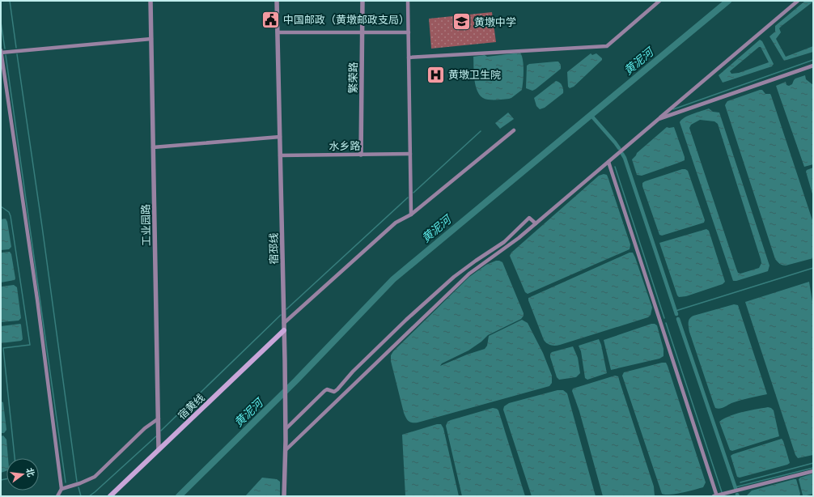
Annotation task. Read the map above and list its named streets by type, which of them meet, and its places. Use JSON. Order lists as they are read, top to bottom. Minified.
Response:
{"streets":{"main road":["宿黄线"],"street":["繁荣路","水乡路","工业园路","宿邳线"]},"crossings":[["繁荣路","水乡路"],["水乡路","宿邳线"],["工业园路","宿黄线"],["宿邳线","宿黄线"]],"water":["黄泥河"],"places":{"public building":["中国邮政（黄墩邮政支局）"],"school or university":["黄墩中学"],"hospital":["黄墩卫生院"]},"north":"right"}
